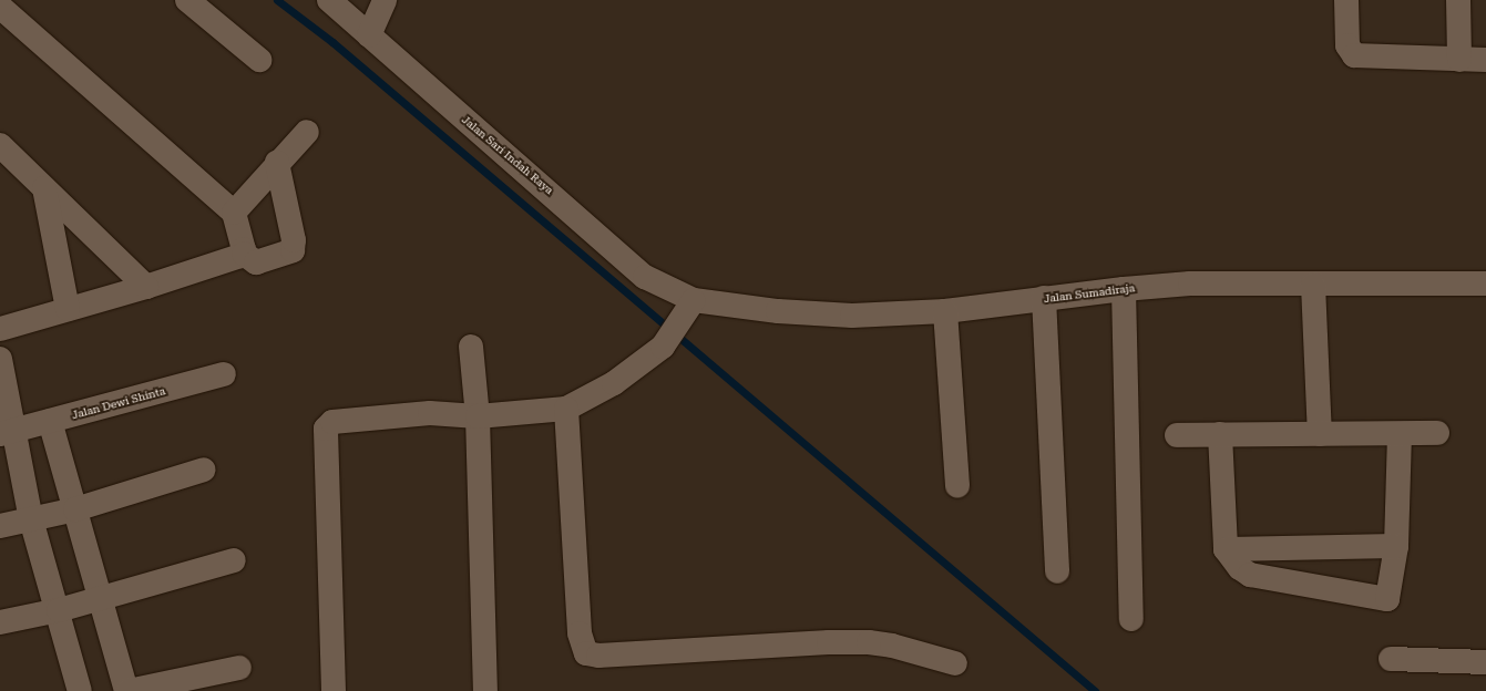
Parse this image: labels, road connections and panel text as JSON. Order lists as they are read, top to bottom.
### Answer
{
  "streets": {
    "street": ["Jalan Sari Indah Raya", "Jalan Sumadiraja", "Jalan Dewi Shinta"]
  },
  "crossings": [
    ["Jalan Sari Indah Raya", "Jalan Sumadiraja"]
  ]
}
